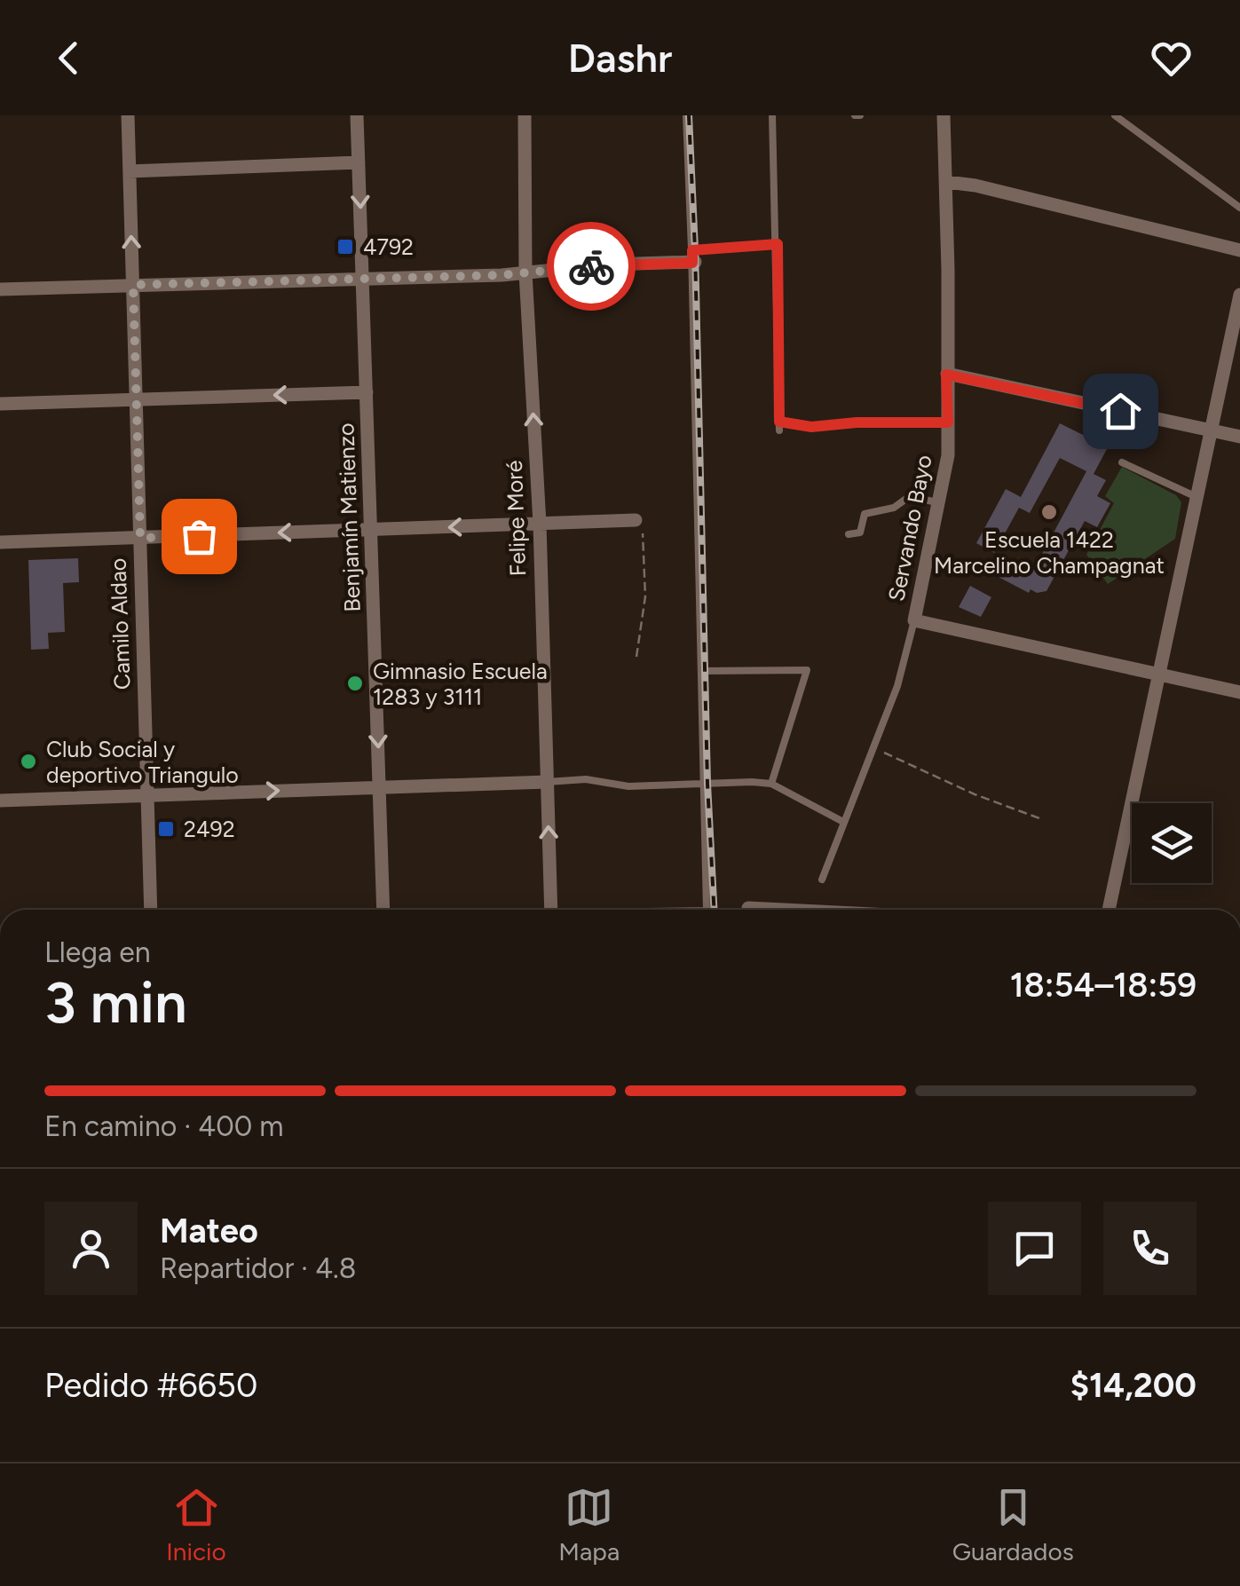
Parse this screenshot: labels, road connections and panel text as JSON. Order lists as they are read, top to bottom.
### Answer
{
  "streets": {
    "street": [
      "Benjamín Matienzo",
      "Felipe Moré",
      "Servando Bayo",
      "Camilo Aldao"
    ]
  },
  "one_way": ["Benjamín Matienzo", "Felipe Moré"],
  "places": {
    "transit": ["4792", "2492"],
    "other": ["Escuela 1422 Marcelino Champagnat", "Gimnasio Escuela 1283 y 3111", "Club Social y deportivo Triangulo"]
  },
  "page": {
    "header": "Dashr",
    "heading": ["3 min", "Llega en", "18:54–18:59"],
    "panel": [
      "Mateo",
      "Repartidor · 4.8",
      "Pedido #6650",
      "$14,200"
    ],
    "bar": "En camino · 400 m",
    "tabs": ["Inicio", "Mapa", "Guardados"]
  }
}
